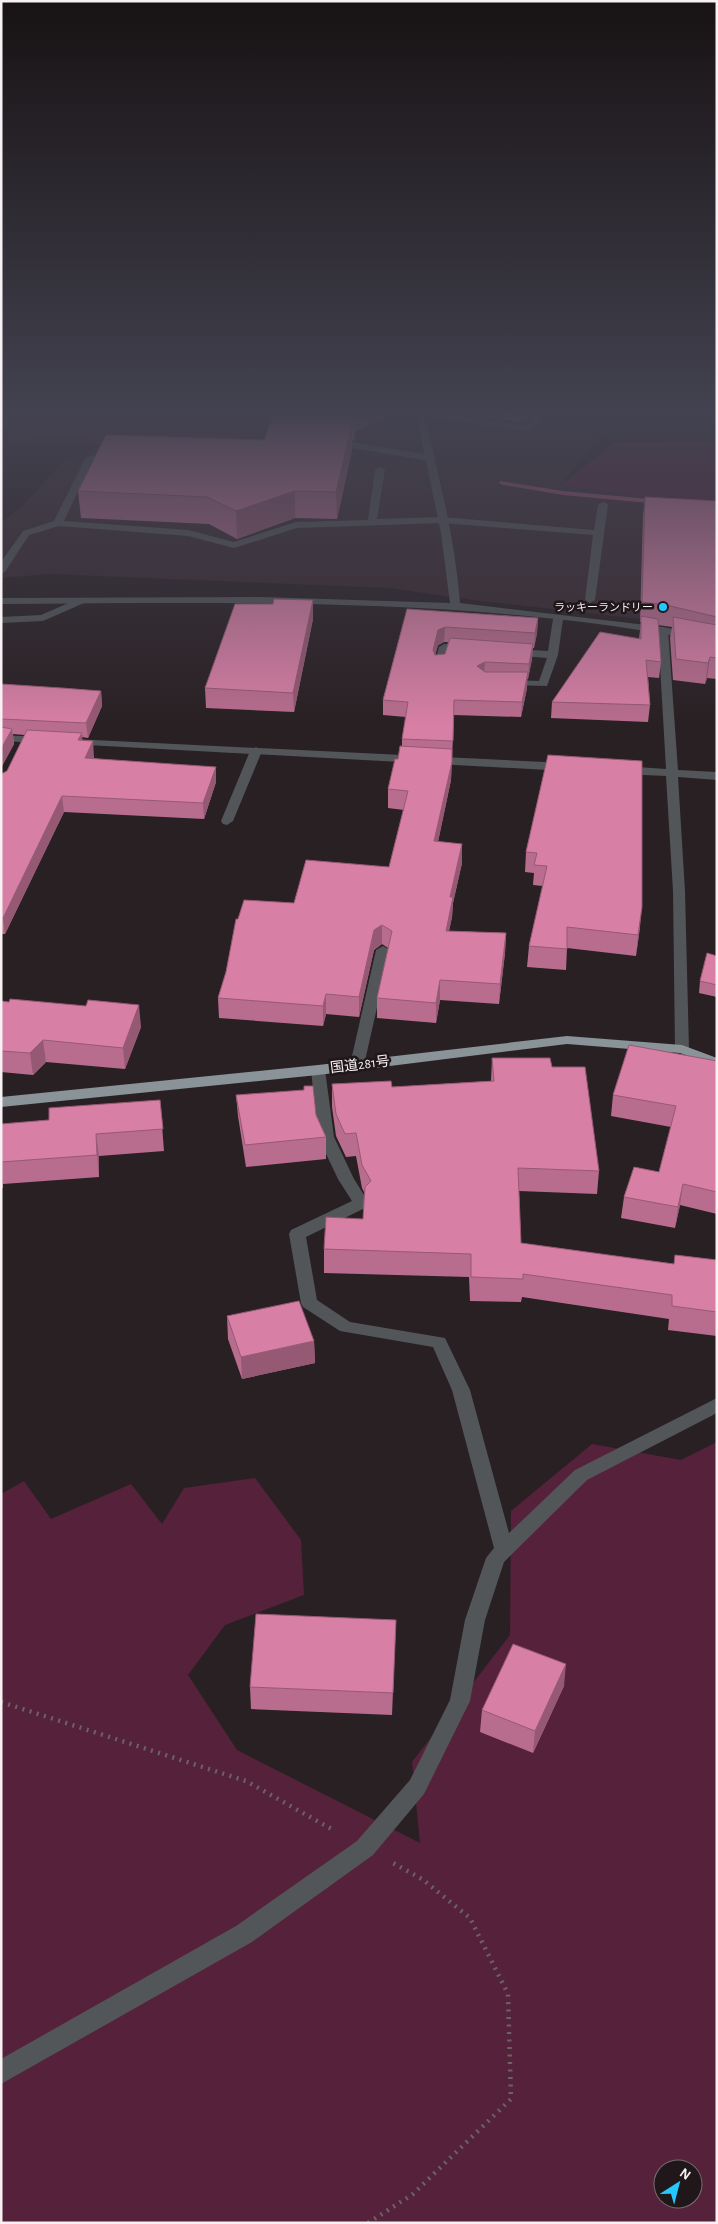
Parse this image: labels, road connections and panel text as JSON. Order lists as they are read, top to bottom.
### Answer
{
  "streets": {
    "highway": ["国道281号"]
  },
  "places": ["ラッキーランドリー"],
  "north": "top right"
}
